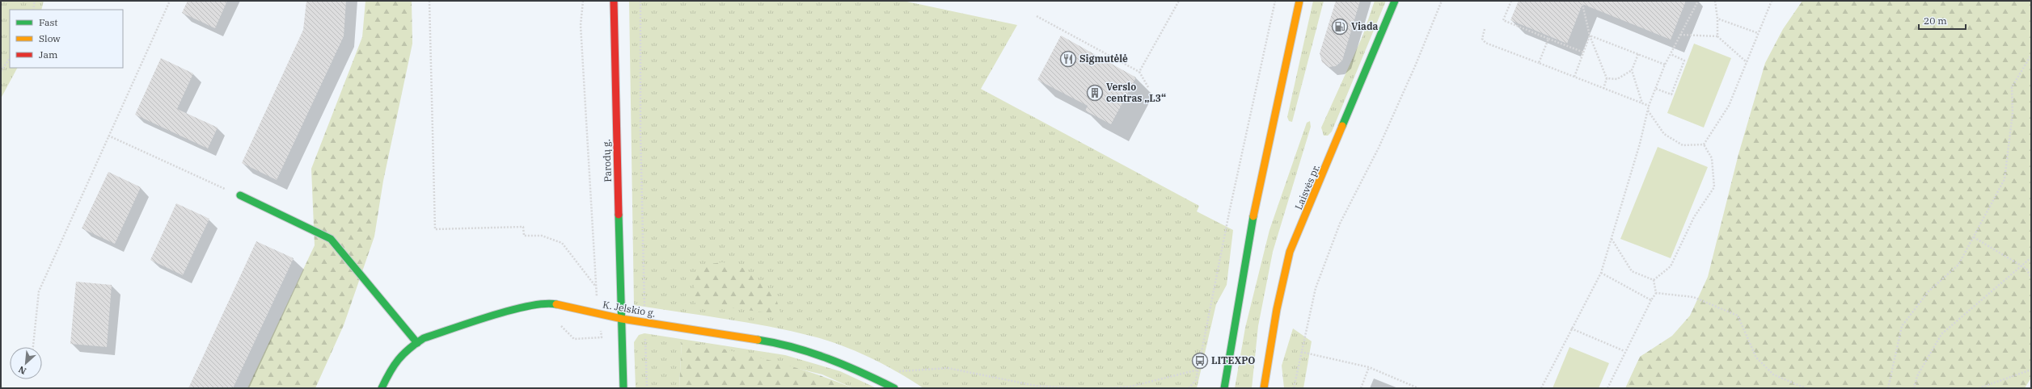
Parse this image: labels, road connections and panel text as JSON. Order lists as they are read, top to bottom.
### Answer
{
  "streets": {
    "street": ["Parodų g.", "Laisvės pr.", "K. Jelskio g."]
  },
  "crossings": [
    ["Parodų g.", "K. Jelskio g."]
  ],
  "places": {
    "fuel station": ["Viada"],
    "restaurant": ["Sigmutėlė"],
    "building": ["Verslo centras „L3“"],
    "bus stop": ["LITEXPO"]
  },
  "legend": ["Fast", "Slow", "Jam"],
  "scale_bar": "20 m",
  "north": "bottom left"
}
